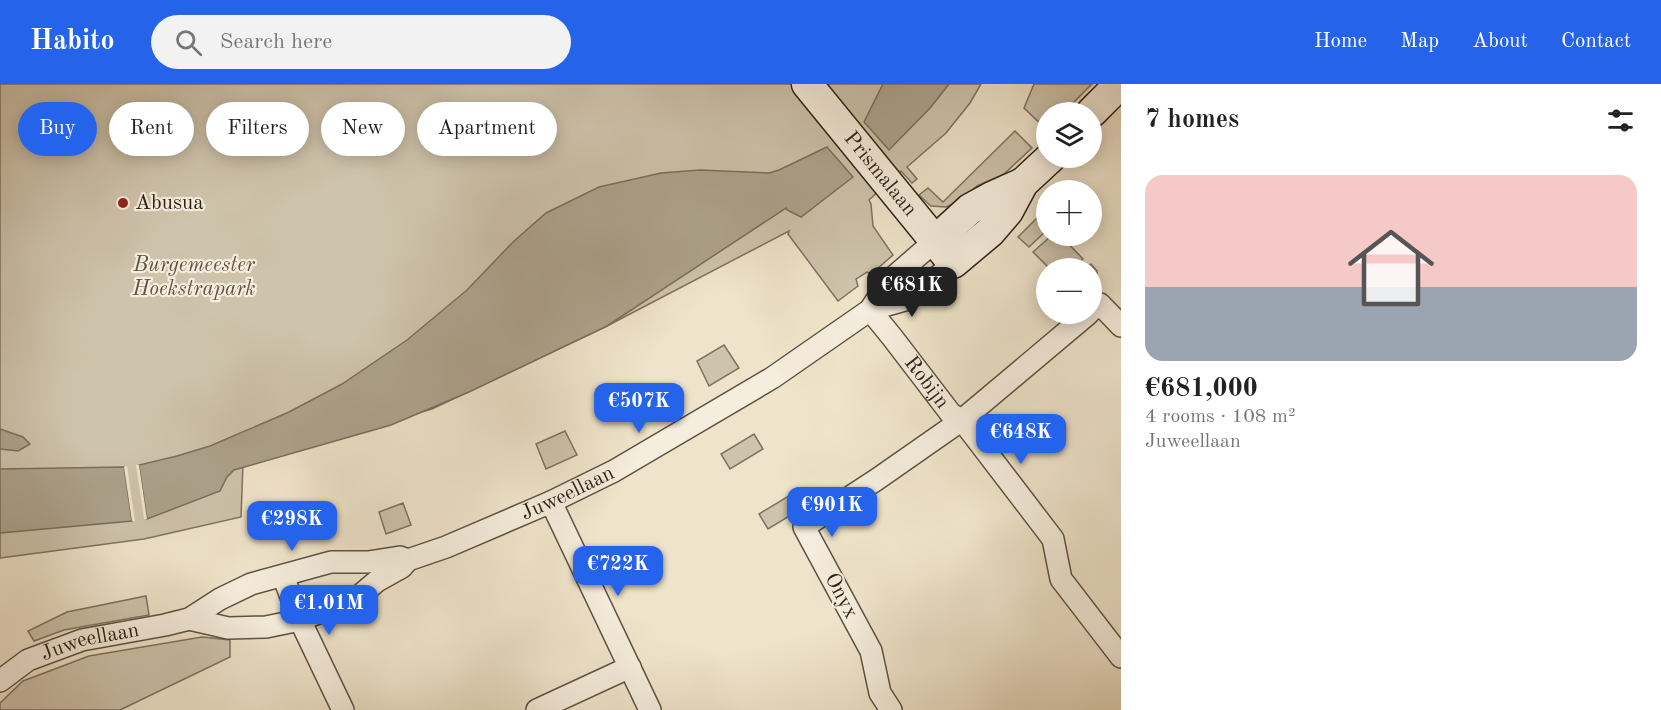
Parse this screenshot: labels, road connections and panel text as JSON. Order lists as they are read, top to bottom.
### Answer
{
  "streets": {
    "street": [
      "Prismalaan",
      "Robijn",
      "Juweellaan",
      "Onyx"
    ]
  },
  "crossings": [
    ["Prismalaan", "Juweellaan"],
    ["Robijn", "Juweellaan"],
    ["Robijn", "Onyx"]
  ],
  "parks": ["Burgemeester Hoekstrapark"],
  "places": ["Abusua"],
  "page": {
    "header": "Habito",
    "search": "Search here",
    "nav": [
      "Home",
      "Map",
      "About",
      "Contact"
    ],
    "heading": "7 homes",
    "map_buttons": ["+", "−"],
    "chip": [
      "Buy",
      "Rent",
      "Filters",
      "New",
      "Apartment"
    ],
    "list": [
      {
        "name": "€681,000",
        "note": "4 rooms · 108 m² · Juweellaan"
      }
    ],
    "price": [
      "€681K",
      "€507K",
      "€648K",
      "€901K",
      "€298K",
      "€722K",
      "€1.01M"
    ]
  }
}
